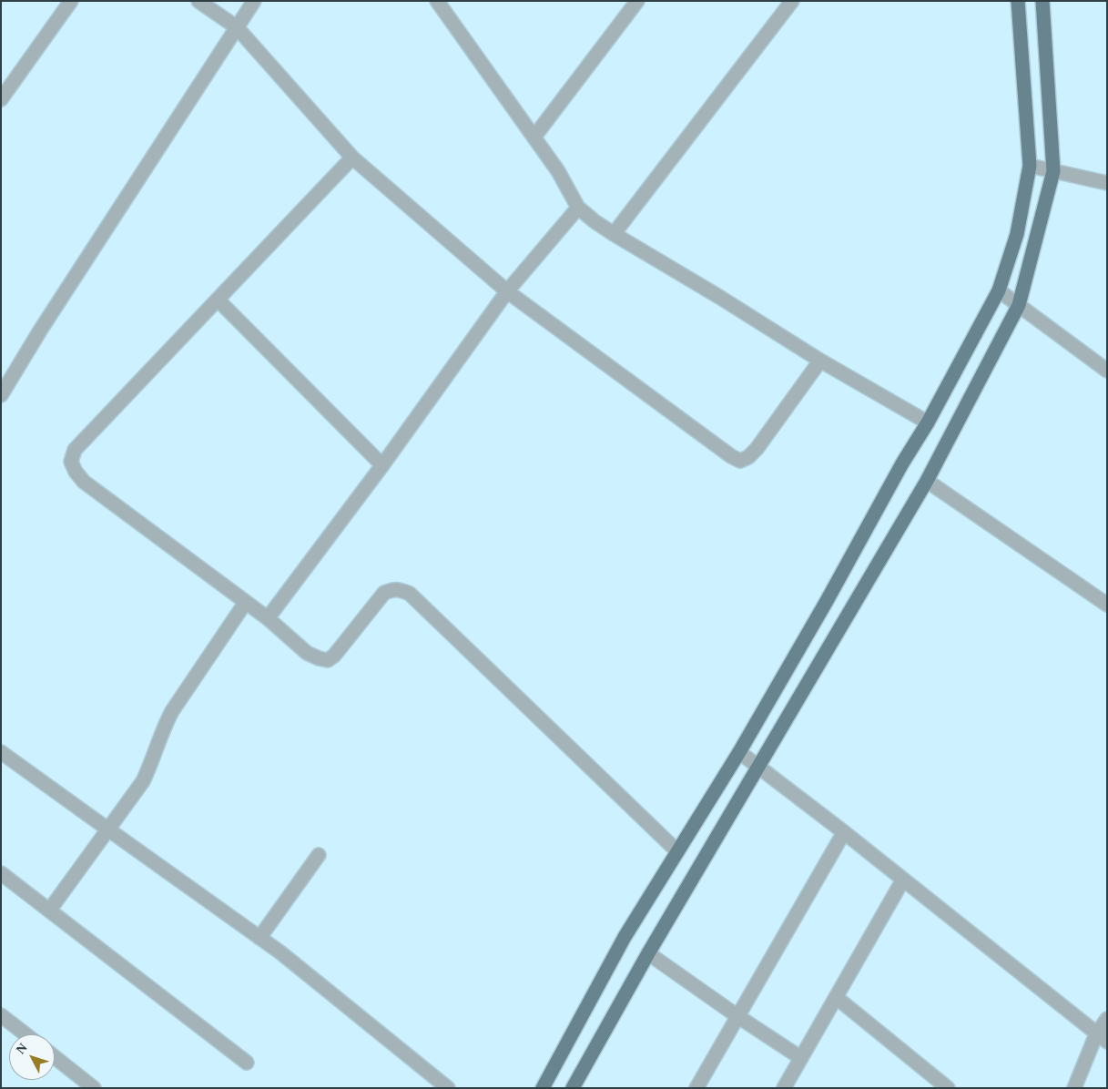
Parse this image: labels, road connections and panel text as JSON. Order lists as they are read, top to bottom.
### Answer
{
  "north": "top left"
}
